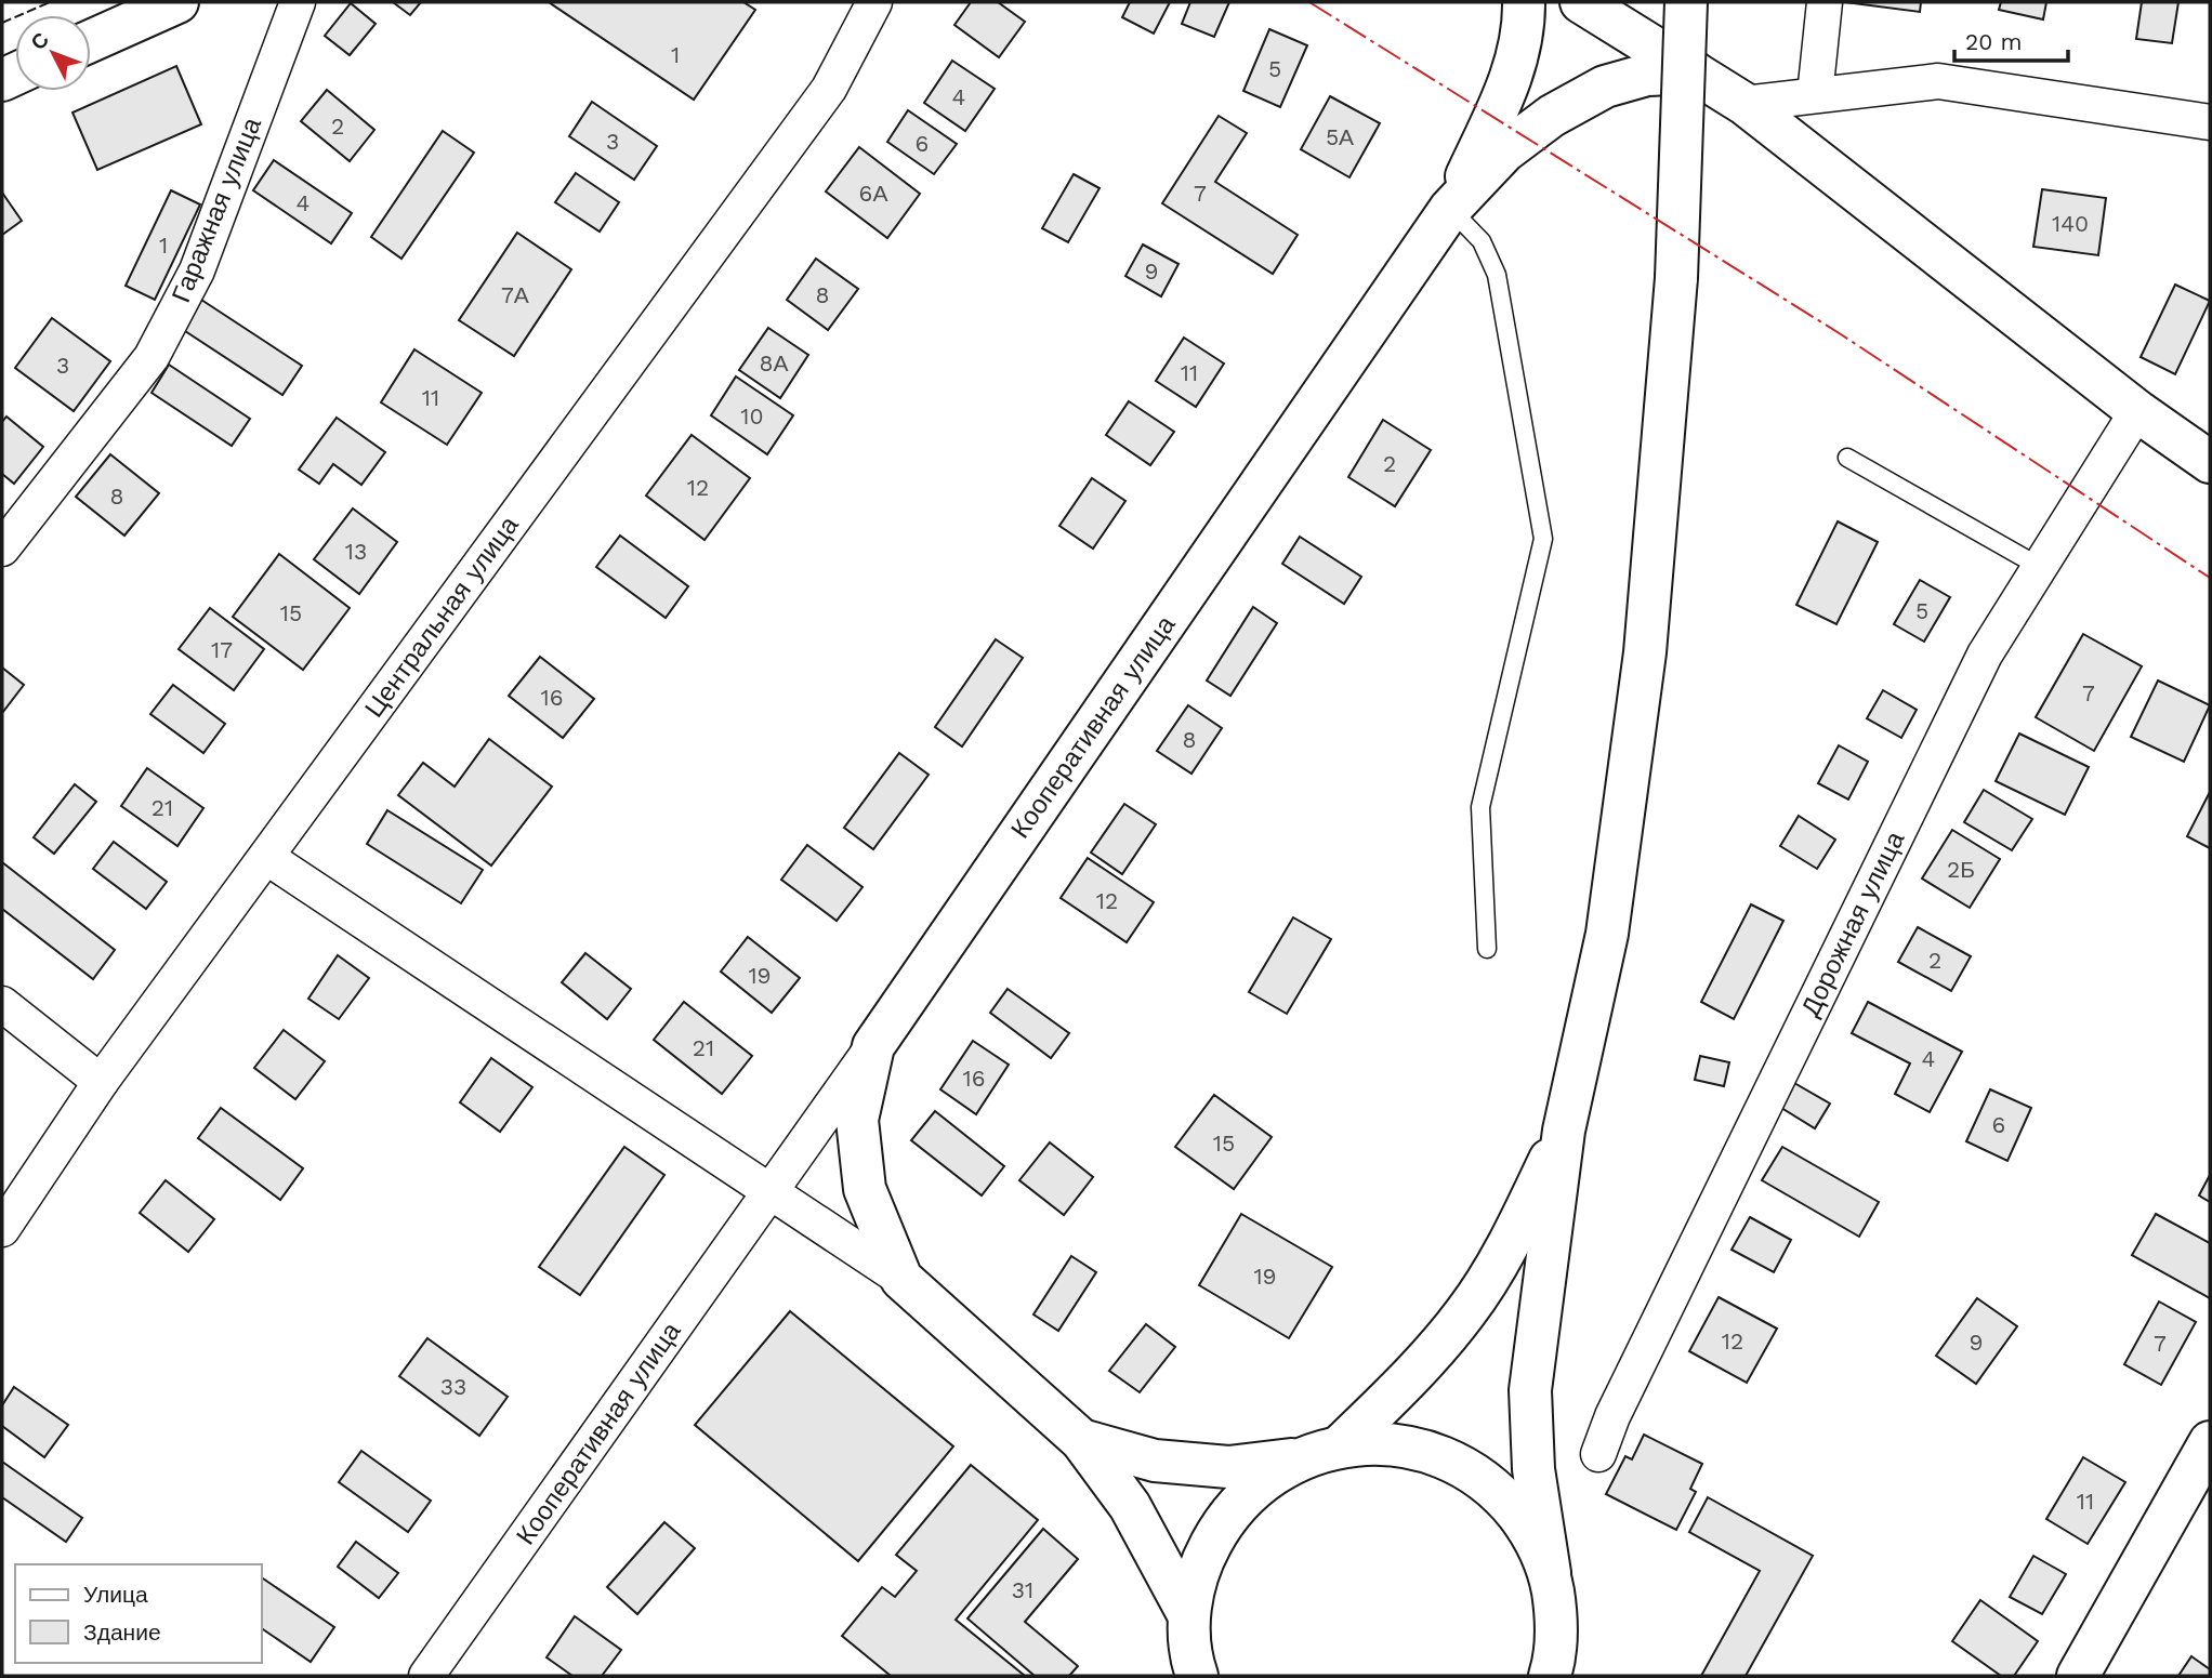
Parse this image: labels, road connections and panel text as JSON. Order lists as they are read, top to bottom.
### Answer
{
  "streets": {
    "main road": ["Кооперативная улица"],
    "street": ["Гаражная улица", "Центральная улица", "Дорожная улица"]
  },
  "house_numbers": [
    "1",
    "5",
    "4",
    "2",
    "5А",
    "3",
    "6",
    "6А",
    "7",
    "4",
    "140",
    "1",
    "9",
    "7А",
    "8",
    "8А",
    "3",
    "11",
    "11",
    "10",
    "2",
    "12",
    "8",
    "13",
    "5",
    "15",
    "17",
    "7",
    "16",
    "8",
    "21",
    "2Б",
    "12",
    "2",
    "19",
    "21",
    "4",
    "16",
    "6",
    "15",
    "19",
    "12",
    "9",
    "7",
    "33",
    "11",
    "31"
  ],
  "legend": ["Улица", "Здание"],
  "scale_bar": "20 m",
  "north": "top left"
}
